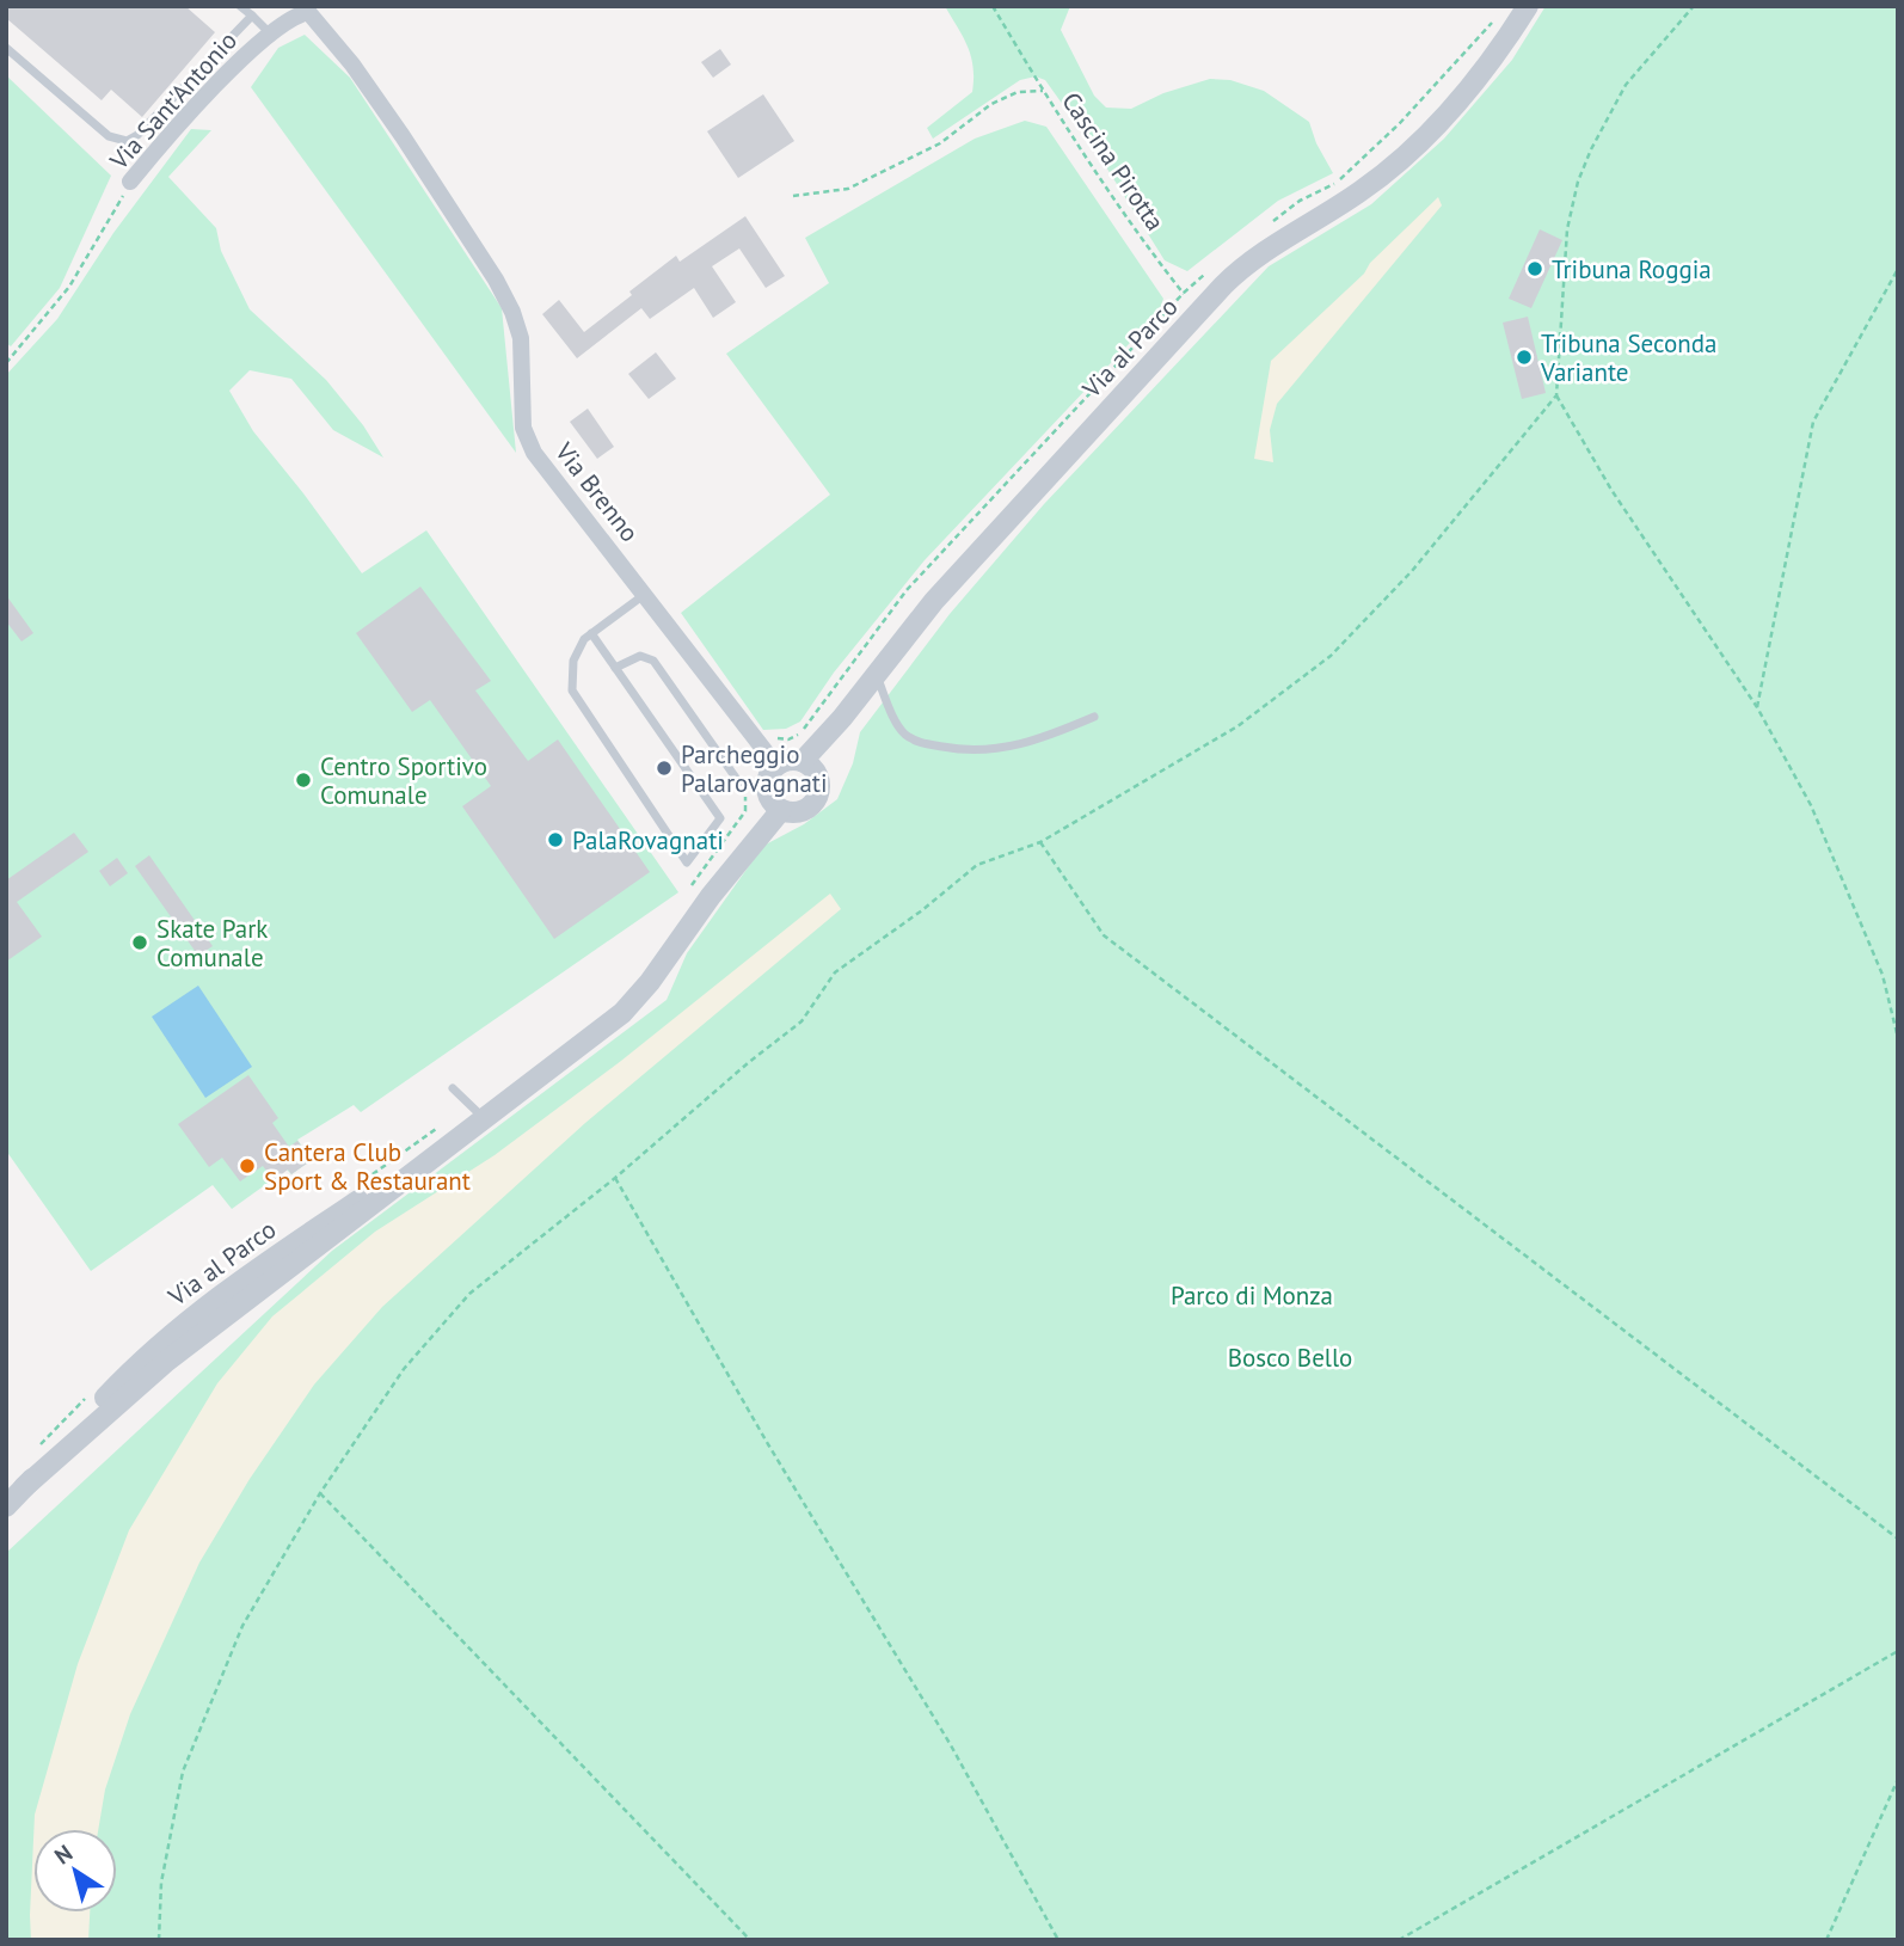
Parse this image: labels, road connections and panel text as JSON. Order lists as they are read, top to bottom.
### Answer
{
  "streets": {
    "street": ["Via Sant'Antonio", "Via al Parco", "Via Brenno"],
    "path": ["Cascina Pirotta"]
  },
  "crossings": [
    ["Via Sant'Antonio", "Via Brenno"],
    ["Cascina Pirotta", "Via al Parco"],
    ["Via al Parco", "Via Brenno"]
  ],
  "parks": ["Parco di Monza", "Bosco Bello"],
  "places": [
    "Tribuna Roggia",
    "Tribuna Seconda Variante",
    "Parcheggio Palarovagnati",
    "Centro Sportivo Comunale",
    "PalaRovagnati",
    "Skate Park Comunale",
    "Cantera Club Sport & Restaurant"
  ],
  "north": "top left"
}
